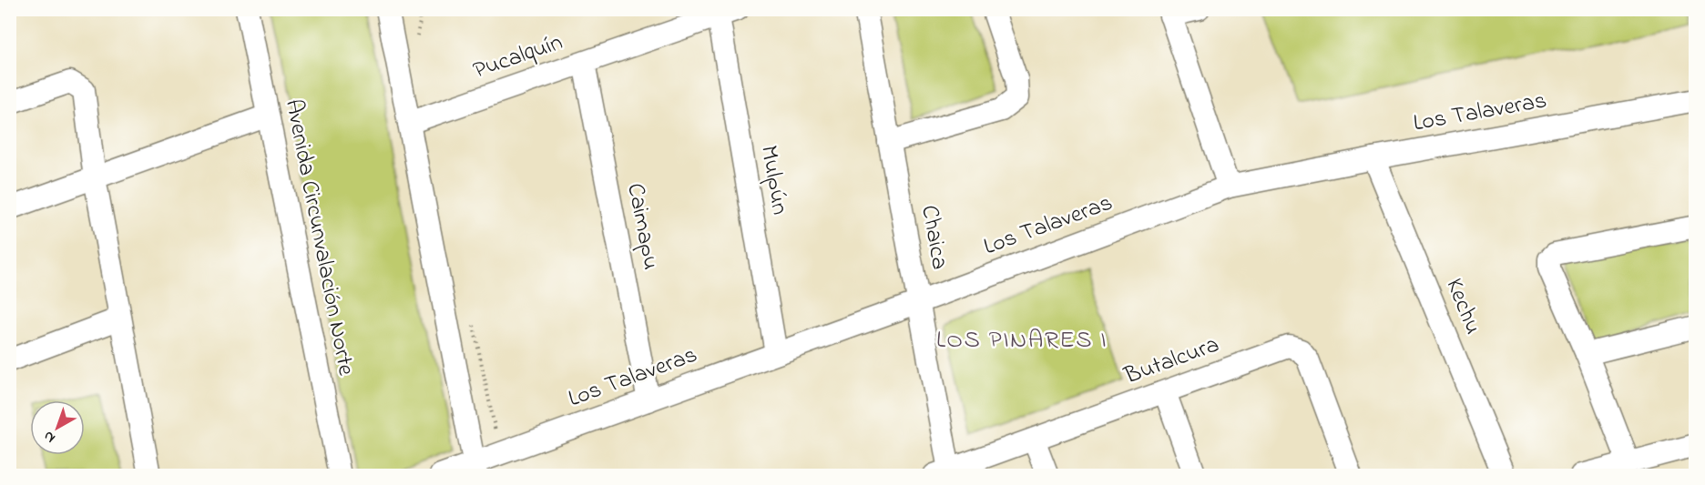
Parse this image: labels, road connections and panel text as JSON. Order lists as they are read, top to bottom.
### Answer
{
  "streets": {
    "street": [
      "Pucalquín",
      "Los Talaveras",
      "Mulpún",
      "Caimapu",
      "Avenida Circunvalación Norte",
      "Chaica",
      "Kechu",
      "Butalcura"
    ]
  },
  "crossings": [
    ["Pucalquín", "Mulpún"],
    ["Pucalquín", "Caimapu"],
    ["Los Talaveras", "Mulpún"],
    ["Los Talaveras", "Caimapu"],
    ["Los Talaveras", "Chaica"],
    ["Los Talaveras", "Kechu"],
    ["Chaica", "Butalcura"]
  ],
  "districts": ["LOS PINARES I"],
  "north": "bottom left"
}
